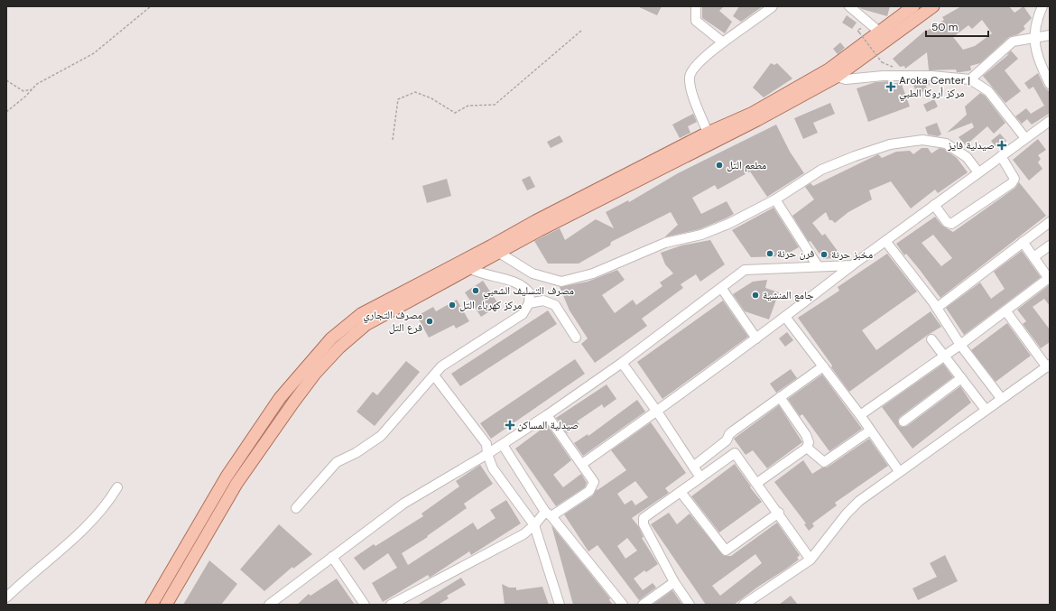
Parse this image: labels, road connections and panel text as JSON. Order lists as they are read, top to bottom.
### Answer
{
  "places": {
    "health": ["Aroka Center | مركز أروكا الطبي", "صيدلية فايز", "صيدلية المساكن"],
    "other": [
      "مطعم التل",
      "فرن حرنة",
      "مخبز حرنة",
      "مصرف التسليف الشعبي",
      "جامع المنشية",
      "مركز كهرباء التل",
      "مصرف التجاري فرع التل"
    ]
  },
  "scale_bar": "50 m"
}
